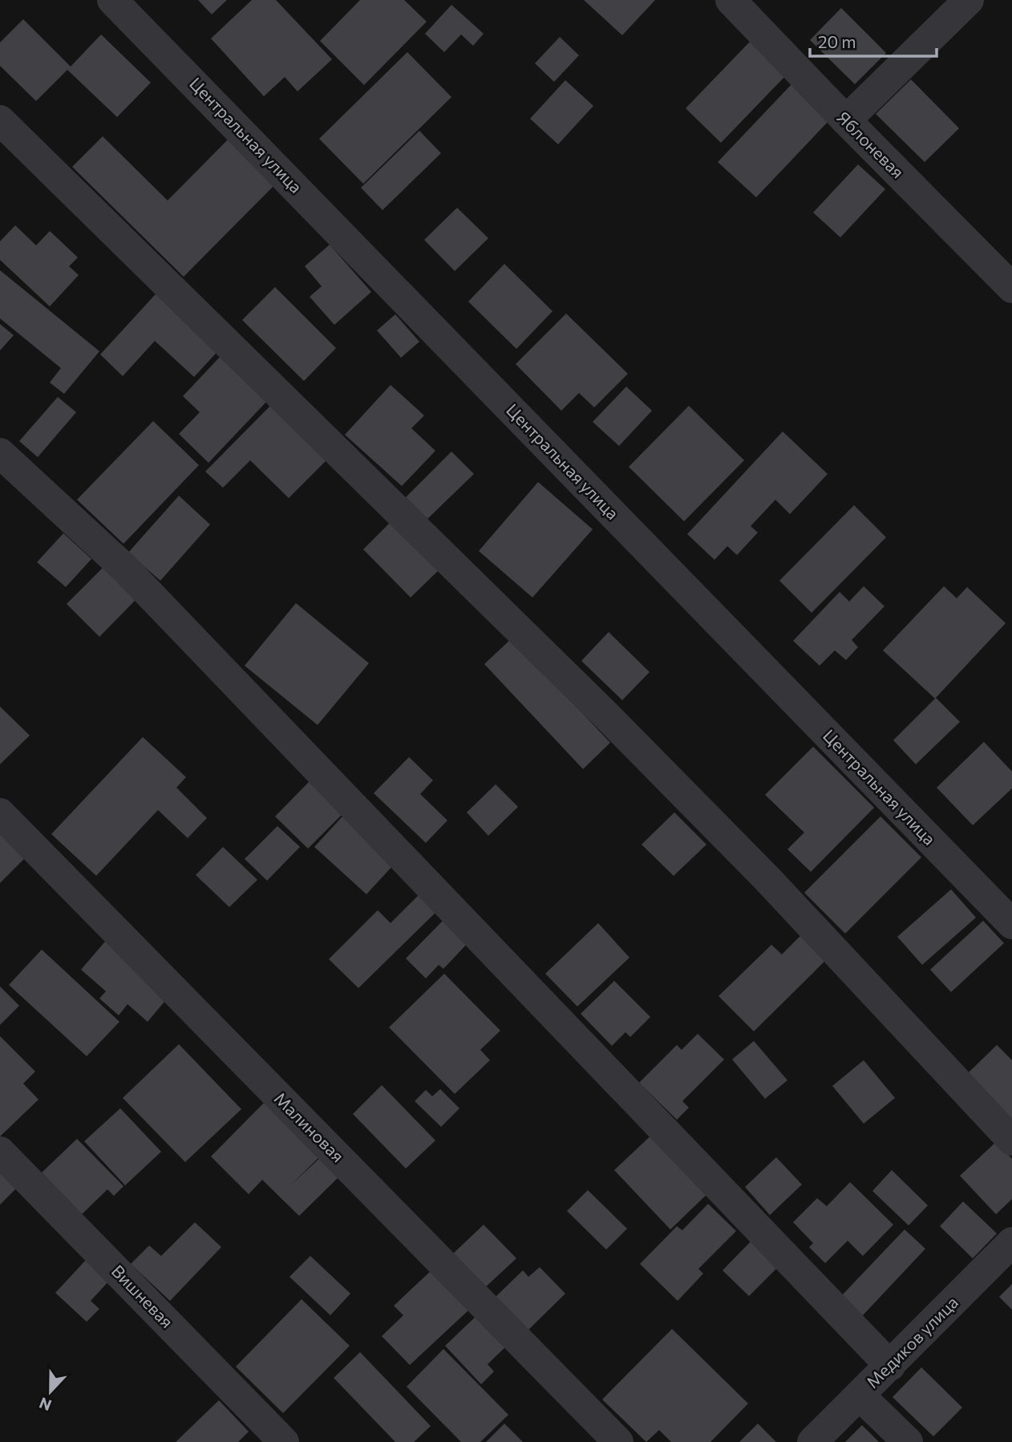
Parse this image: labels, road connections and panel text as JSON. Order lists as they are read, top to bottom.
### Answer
{
  "streets": {
    "street": [
      "Центральная улица",
      "Яблоневая",
      "Малиновая",
      "Вишневая",
      "Медиков улица"
    ]
  },
  "scale_bar": "20 m",
  "north": "bottom"
}
